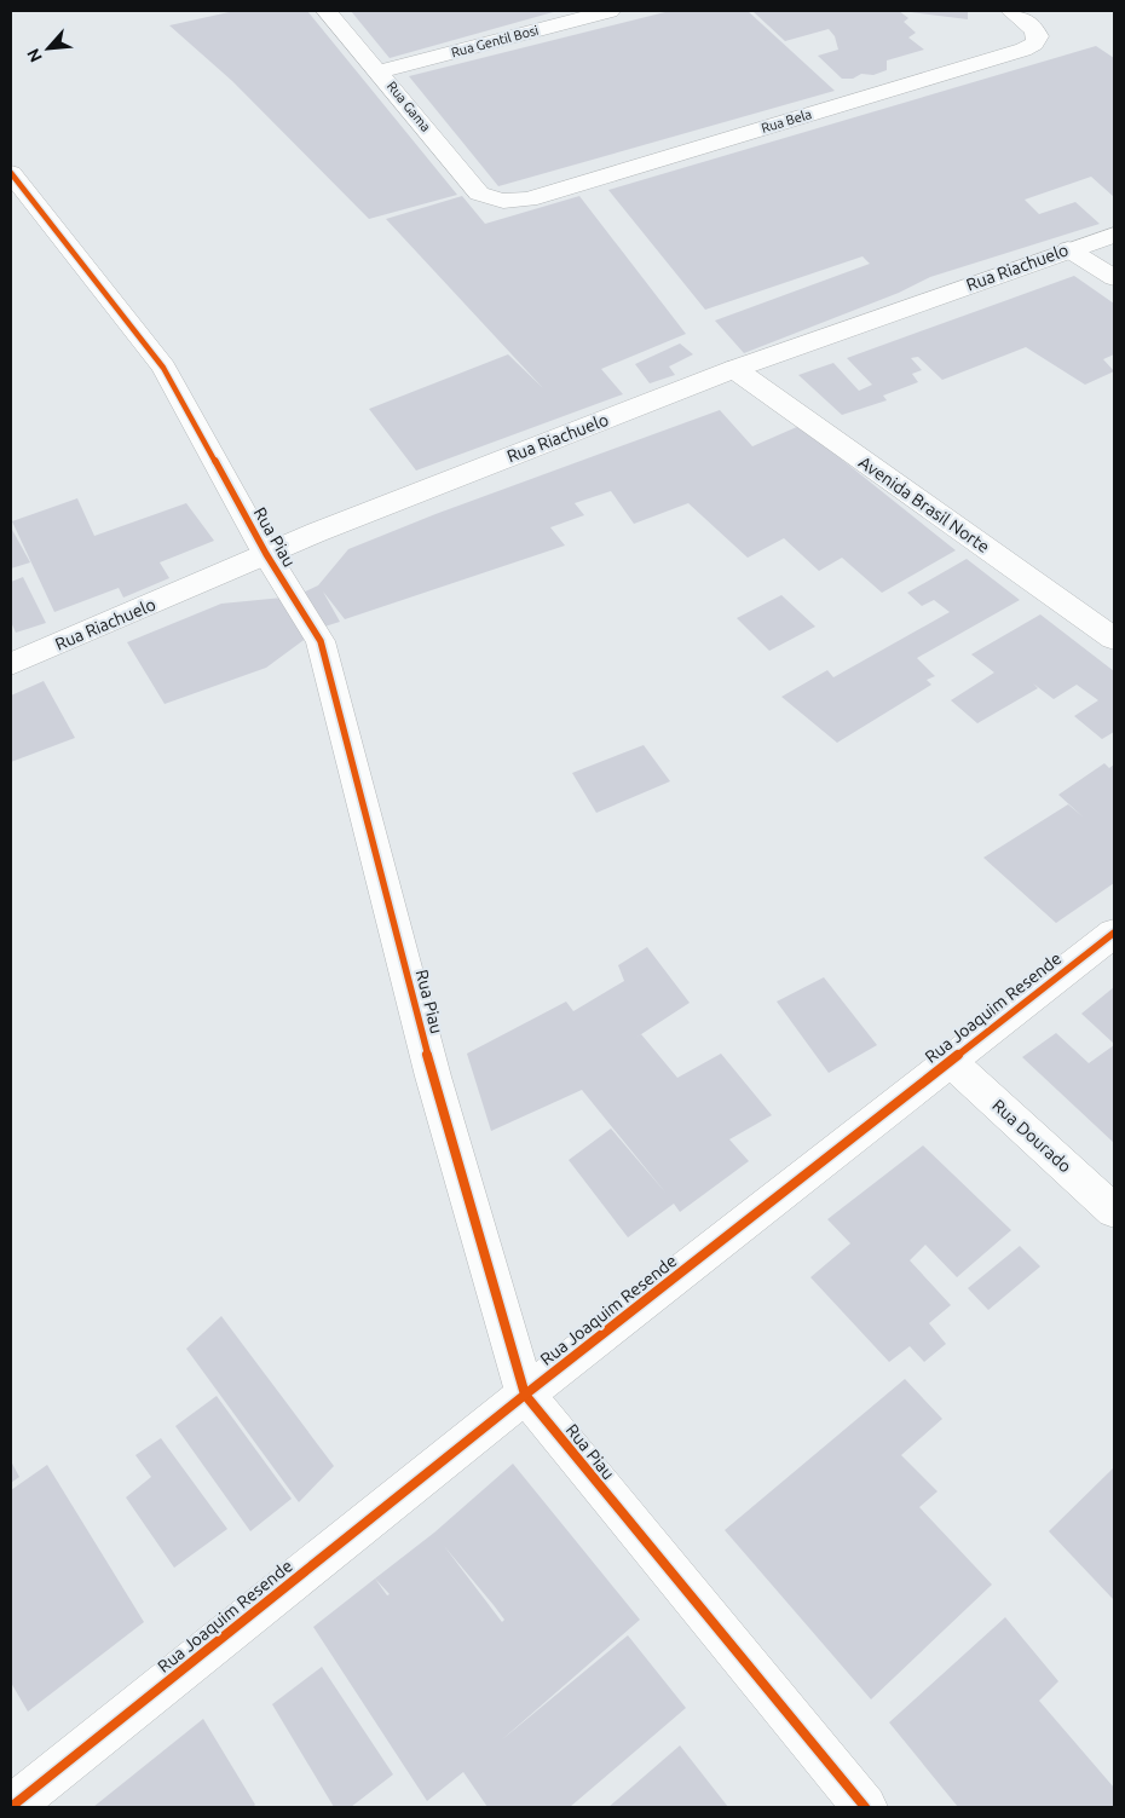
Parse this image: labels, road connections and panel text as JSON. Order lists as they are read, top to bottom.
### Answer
{
  "streets": {
    "street": [
      "Rua Gentil Bosi",
      "Rua Gama",
      "Rua Bela",
      "Rua Riachuelo",
      "Avenida Brasil Norte",
      "Rua Piau",
      "Rua Joaquim Resende",
      "Rua Dourado"
    ]
  },
  "crossings": [
    ["Rua Gentil Bosi", "Rua Gama"],
    ["Rua Gama", "Rua Bela"],
    ["Rua Riachuelo", "Avenida Brasil Norte"],
    ["Rua Riachuelo", "Rua Piau"],
    ["Rua Piau", "Rua Joaquim Resende"],
    ["Rua Joaquim Resende", "Rua Dourado"]
  ],
  "north": "bottom left"
}
